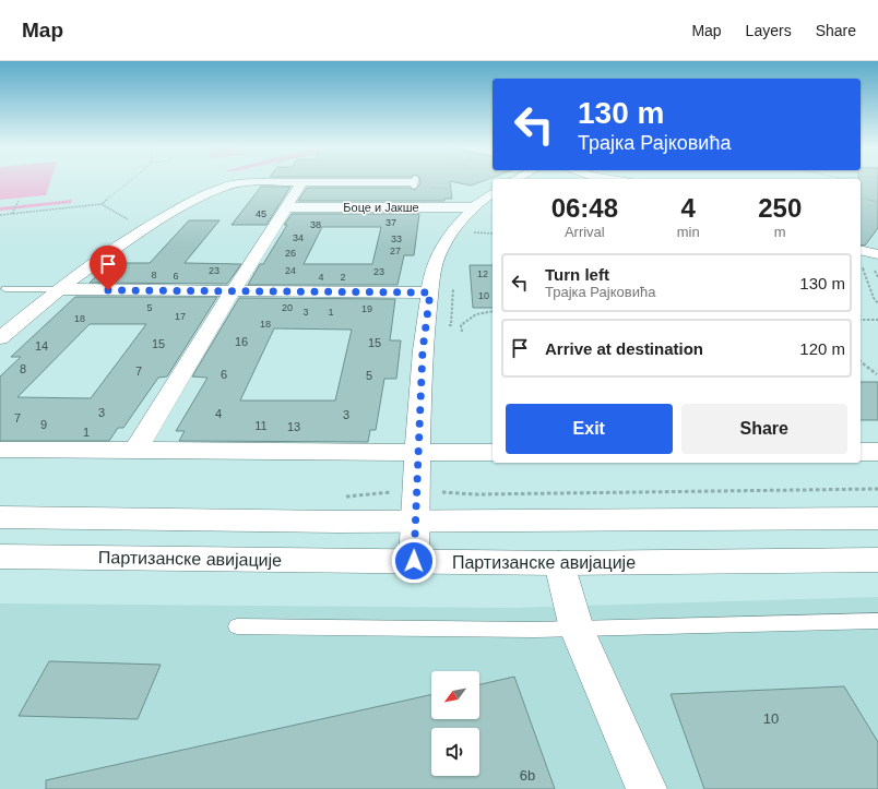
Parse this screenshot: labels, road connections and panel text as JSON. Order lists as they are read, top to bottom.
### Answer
{
  "streets": {
    "street": ["Боце и Јакше", "Партизанске авијације"]
  },
  "house_numbers": [
    "45",
    "37",
    "38",
    "34",
    "33",
    "27",
    "26",
    "23",
    "24",
    "23",
    "12",
    "8",
    "6",
    "4",
    "2",
    "10",
    "5",
    "20",
    "19",
    "3",
    "1",
    "17",
    "18",
    "18",
    "16",
    "15",
    "15",
    "14",
    "8",
    "7",
    "6",
    "5",
    "3",
    "4",
    "3",
    "7",
    "9",
    "11",
    "13",
    "1",
    "10",
    "6b"
  ],
  "north": "bottom left",
  "page": {
    "header": "Map",
    "nav": ["Map", "Layers", "Share"],
    "turn": ["130 m", "Трајка Рајковића"],
    "eta": [
      "06:48",
      "Arrival",
      "4",
      "min",
      "250",
      "m"
    ],
    "list": [
      {
        "name": "Turn left",
        "note": "Трајка Рајковића",
        "value": "130 m"
      },
      {
        "name": "Arrive at destination",
        "value": "120 m"
      }
    ],
    "buttons": ["Exit", "Share"]
  }
}
